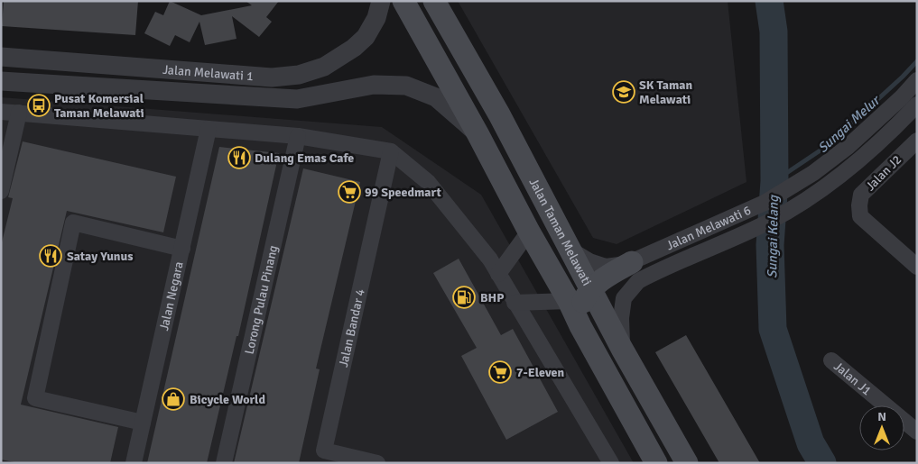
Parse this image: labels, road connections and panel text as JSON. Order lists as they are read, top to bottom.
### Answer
{
  "streets": {
    "main road": ["Jalan Taman Melawati"],
    "street": [
      "Jalan Melawati 1",
      "Jalan J2",
      "Jalan Melawati 6",
      "Jalan Negara",
      "Lorong Pulau Pinang",
      "Jalan Bandar 4",
      "Jalan J1"
    ]
  },
  "crossings": [
    ["Jalan Melawati 6", "Jalan Taman Melawati"]
  ],
  "water": ["Sungai Melur", "Sungai Kelang"],
  "places": {
    "school or university": ["SK Taman Melawati"],
    "bus stop": ["Pusat Komersial Taman Melawati"],
    "restaurant": ["Dulang Emas Cafe", "Satay Yunus"],
    "supermarket": ["99 Speedmart", "7-Eleven"],
    "fuel station": ["BHP"],
    "shop": ["Bicycle World"]
  },
  "north": "top"
}
